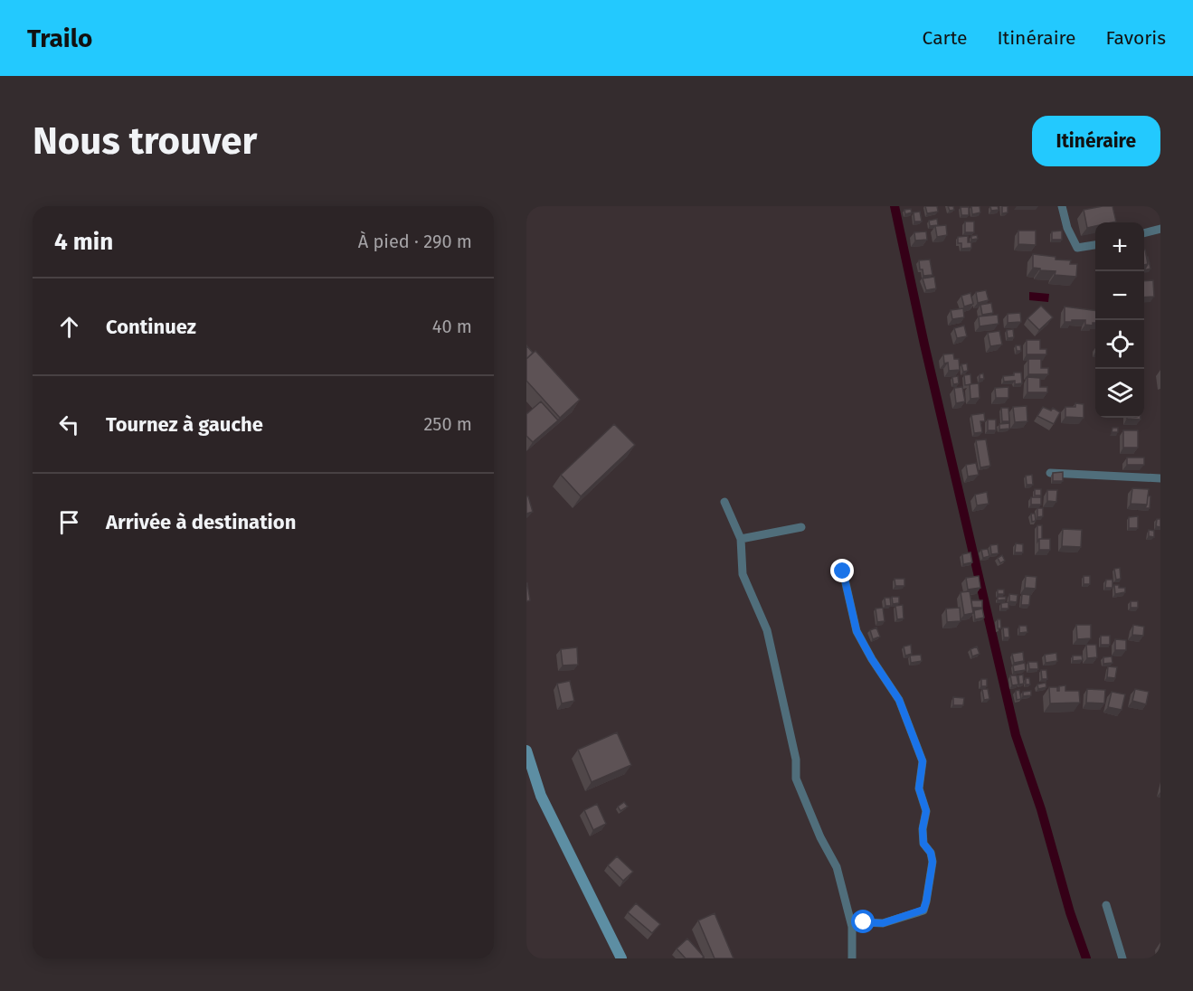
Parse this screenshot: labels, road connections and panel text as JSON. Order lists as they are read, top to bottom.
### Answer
{
  "page": {
    "header": "Trailo",
    "nav": ["Carte", "Itinéraire", "Favoris"],
    "buttons": "Itinéraire",
    "title": "Nous trouver",
    "heading": ["4 min", "À pied · 290 m"],
    "map_buttons": ["+", "−"],
    "list": [
      ["Continuez", "40 m"],
      ["Tournez à gauche", "250 m"],
      "Arrivée à destination"
    ]
  }
}
